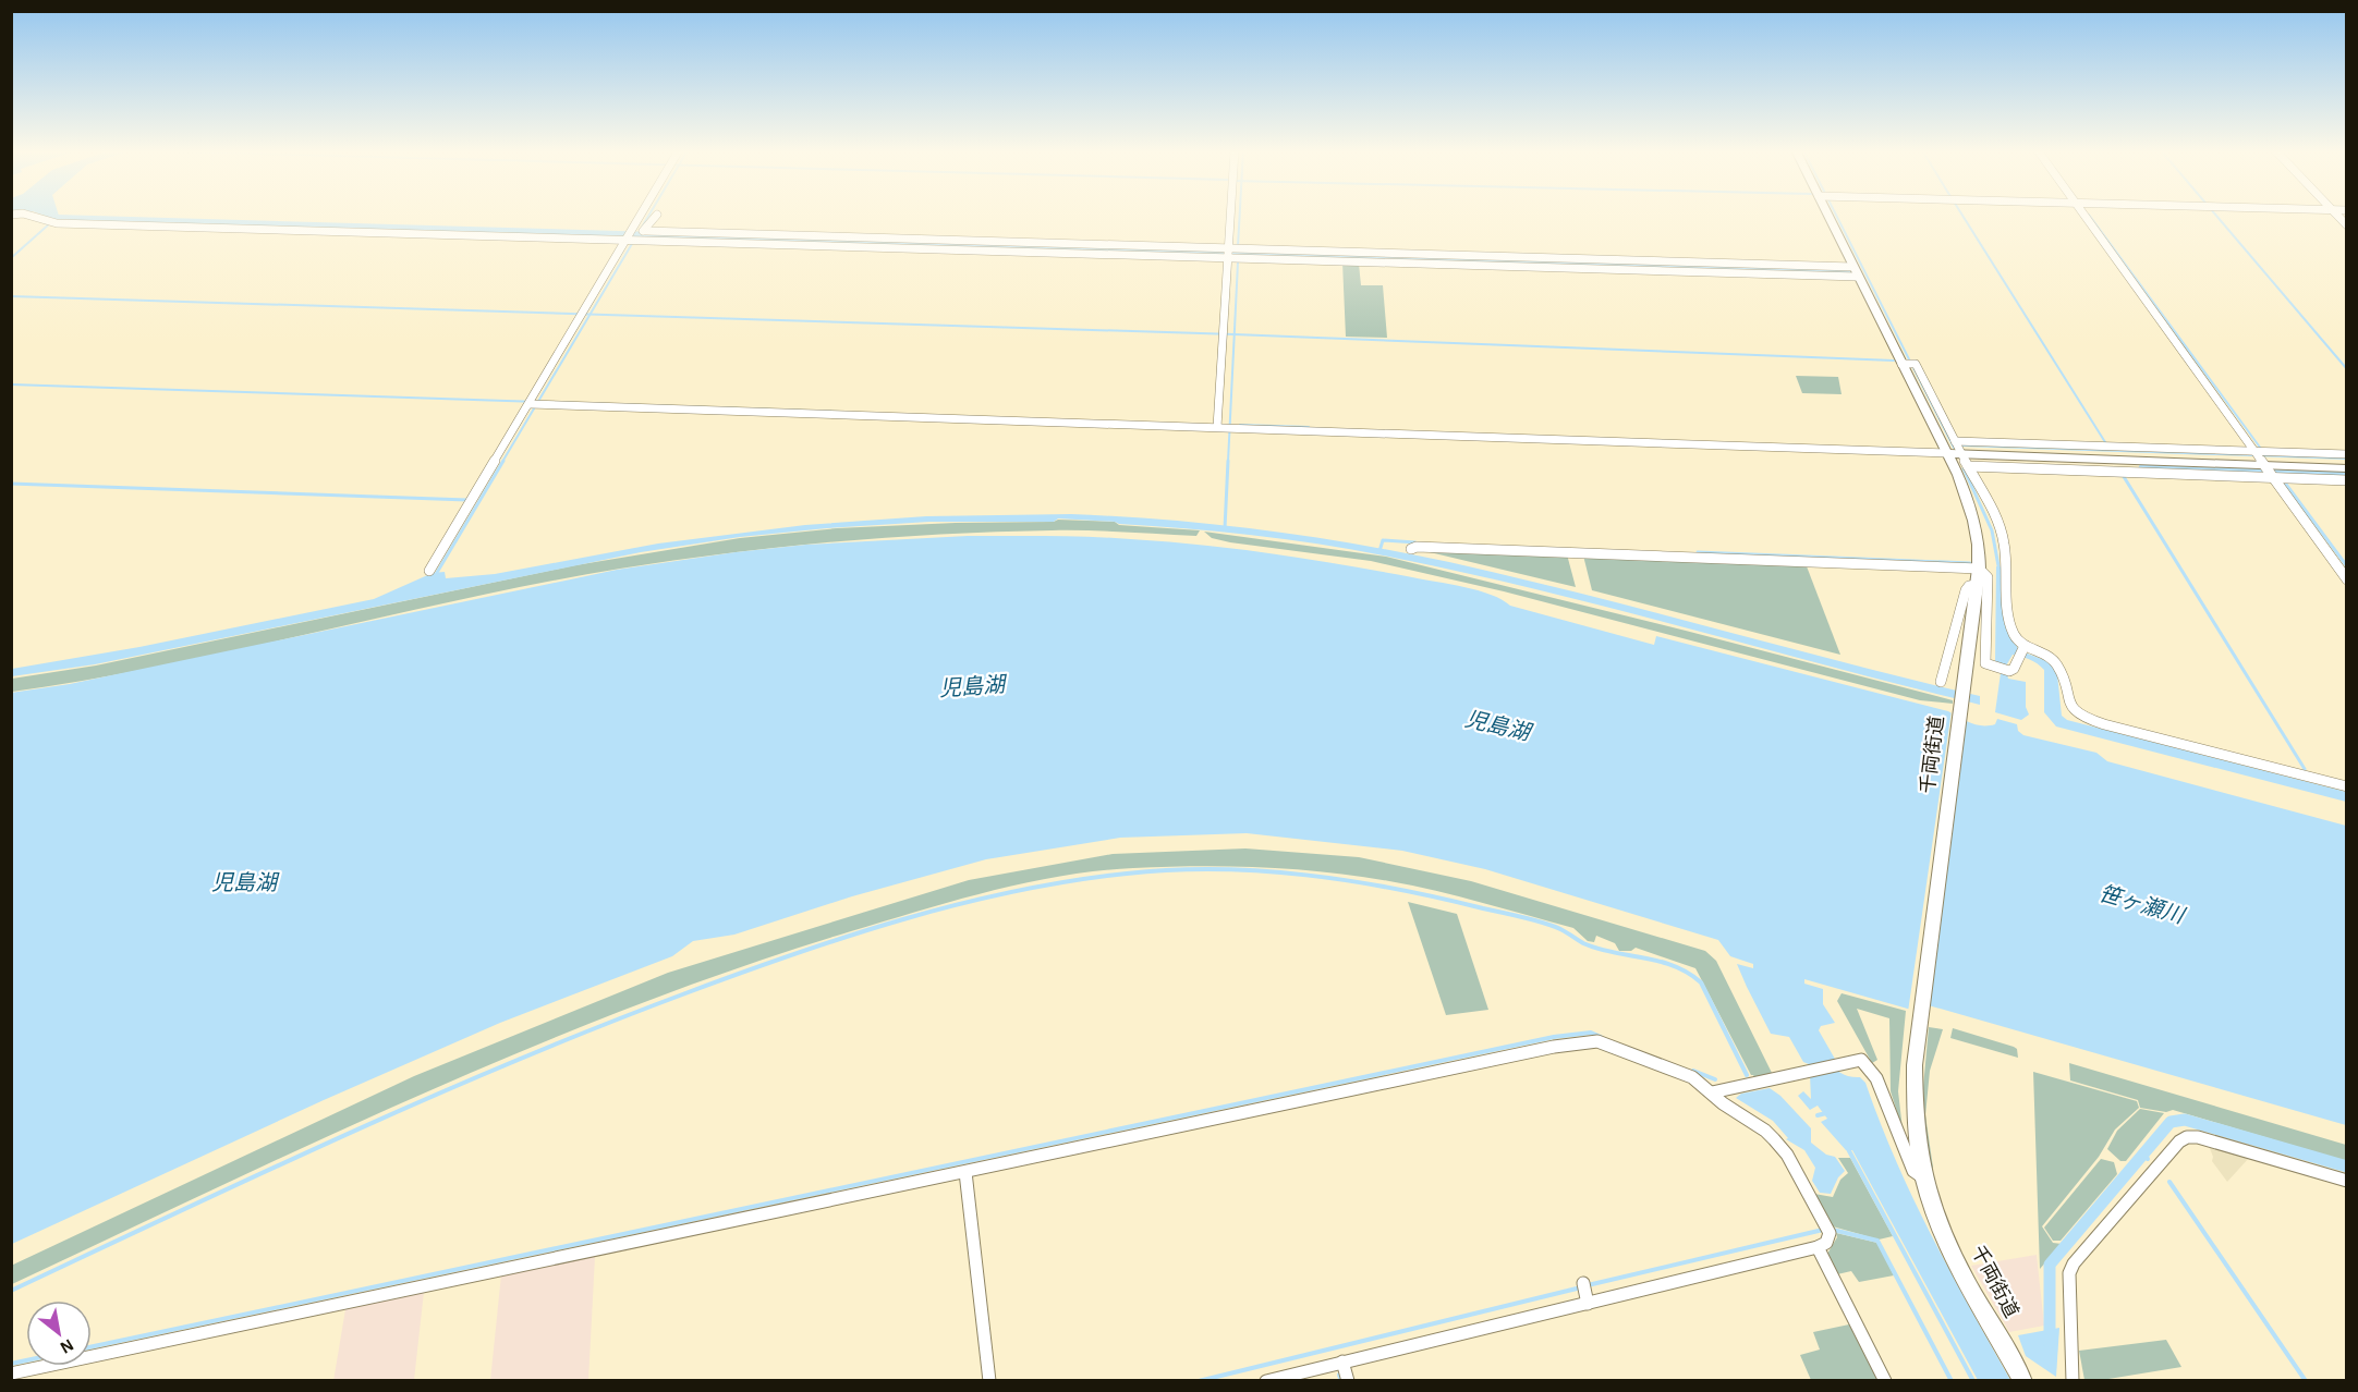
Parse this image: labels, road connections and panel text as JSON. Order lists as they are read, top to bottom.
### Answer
{
  "streets": {
    "street": ["千両街道"]
  },
  "water": ["児島湖", "笹ヶ瀬川"],
  "north": "bottom right"
}
